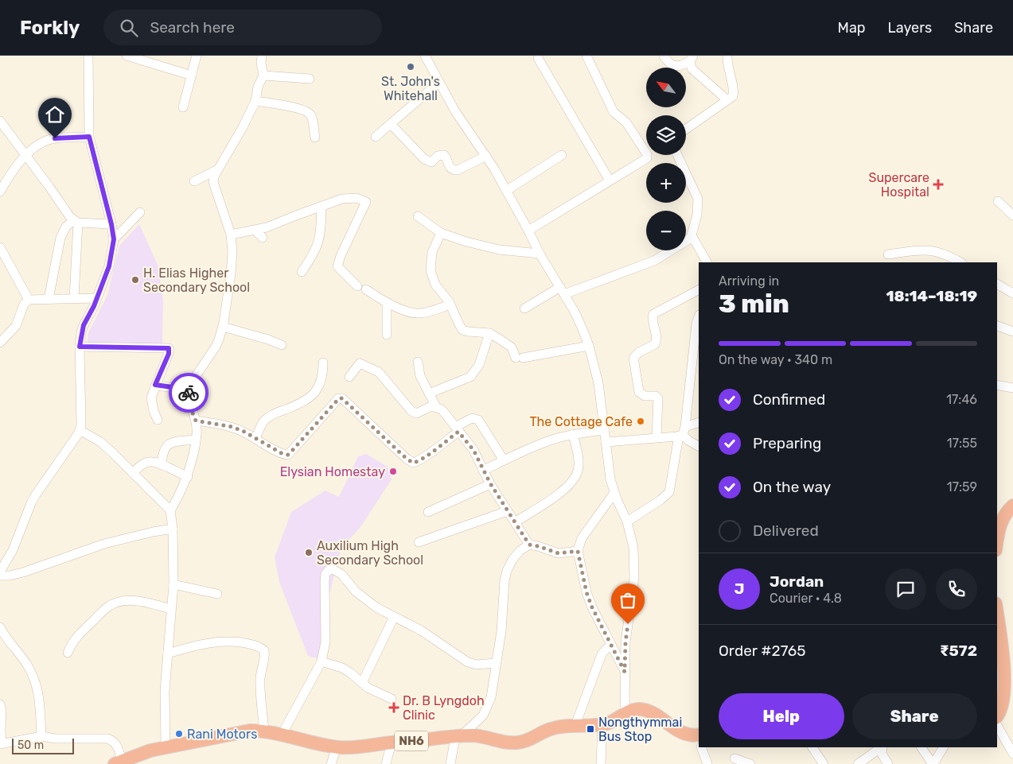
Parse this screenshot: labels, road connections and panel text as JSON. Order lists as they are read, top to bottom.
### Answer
{
  "streets": {
    "highway": ["NH6"]
  },
  "places": {
    "other": [
      "St. John's Whitehall",
      "H. Elias Higher Secondary School",
      "The Cottage Cafe",
      "Elysian Homestay",
      "Auxilium High Secondary School",
      "Rani Motors"
    ],
    "health": ["Supercare Hospital", "Dr. B Lyngdoh Clinic"],
    "transit": ["Nongthymmai Bus Stop"]
  },
  "scale_bar": "50 m",
  "north": "top left",
  "page": {
    "header": "Forkly",
    "search": "Search here",
    "nav": ["Map", "Layers", "Share"],
    "map_buttons": ["+", "−"],
    "heading": ["3 min", "Arriving in", "18:14–18:19"],
    "panel": [
      "Jordan",
      "Courier · 4.8",
      "Order #2765",
      "₹572"
    ],
    "bar": "On the way · 340 m",
    "list": [
      ["Confirmed", "17:46"],
      ["Preparing", "17:55"],
      ["On the way", "17:59"],
      "Delivered"
    ],
    "round": "J",
    "buttons": ["Help", "Share"],
    "scale": "50 m"
  }
}
